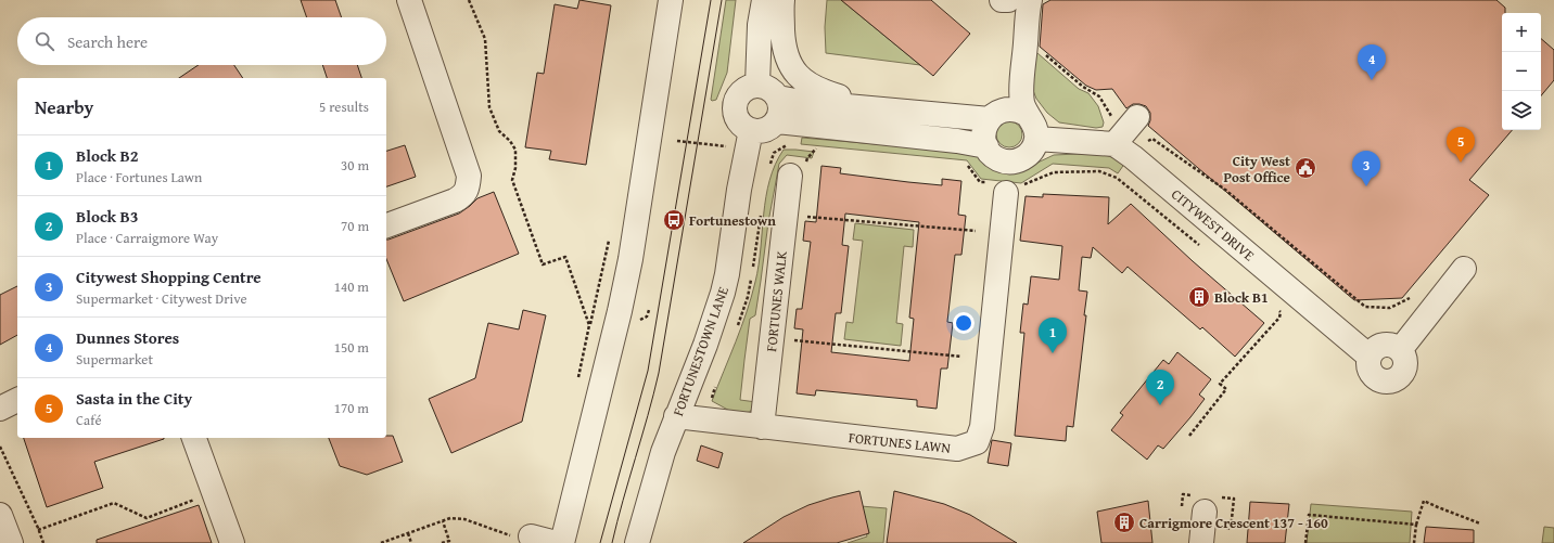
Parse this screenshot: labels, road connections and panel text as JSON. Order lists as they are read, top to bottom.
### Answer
{
  "streets": {
    "street": [
      "CITYWEST DRIVE",
      "FORTUNES WALK",
      "FORTUNESTOWN LANE",
      "FORTUNES LAWN"
    ]
  },
  "crossings": [
    ["FORTUNES WALK", "FORTUNES LAWN"],
    ["FORTUNESTOWN LANE", "FORTUNES LAWN"]
  ],
  "places": {
    "public building": ["City West Post Office"],
    "bus stop": ["Fortunestown"],
    "building": ["Block B1", "Carrigmore Crescent 137 - 160"]
  },
  "page": {
    "map_buttons": ["+", "−"],
    "search": "Search here",
    "pins": [
      "4",
      "5",
      "3",
      "1",
      "2"
    ],
    "heading": ["Nearby", "5 results"],
    "list": [
      {
        "mark": "1",
        "name": "Block B2",
        "note": "Place · Fortunes Lawn",
        "value": "30 m"
      },
      {
        "mark": "2",
        "name": "Block B3",
        "note": "Place · Carraigmore Way",
        "value": "70 m"
      },
      {
        "mark": "3",
        "name": "Citywest Shopping Centre",
        "note": "Supermarket · Citywest Drive",
        "value": "140 m"
      },
      {
        "mark": "4",
        "name": "Dunnes Stores",
        "note": "Supermarket",
        "value": "150 m"
      },
      {
        "mark": "5",
        "name": "Sasta in the City",
        "note": "Café",
        "value": "170 m"
      }
    ]
  }
}
